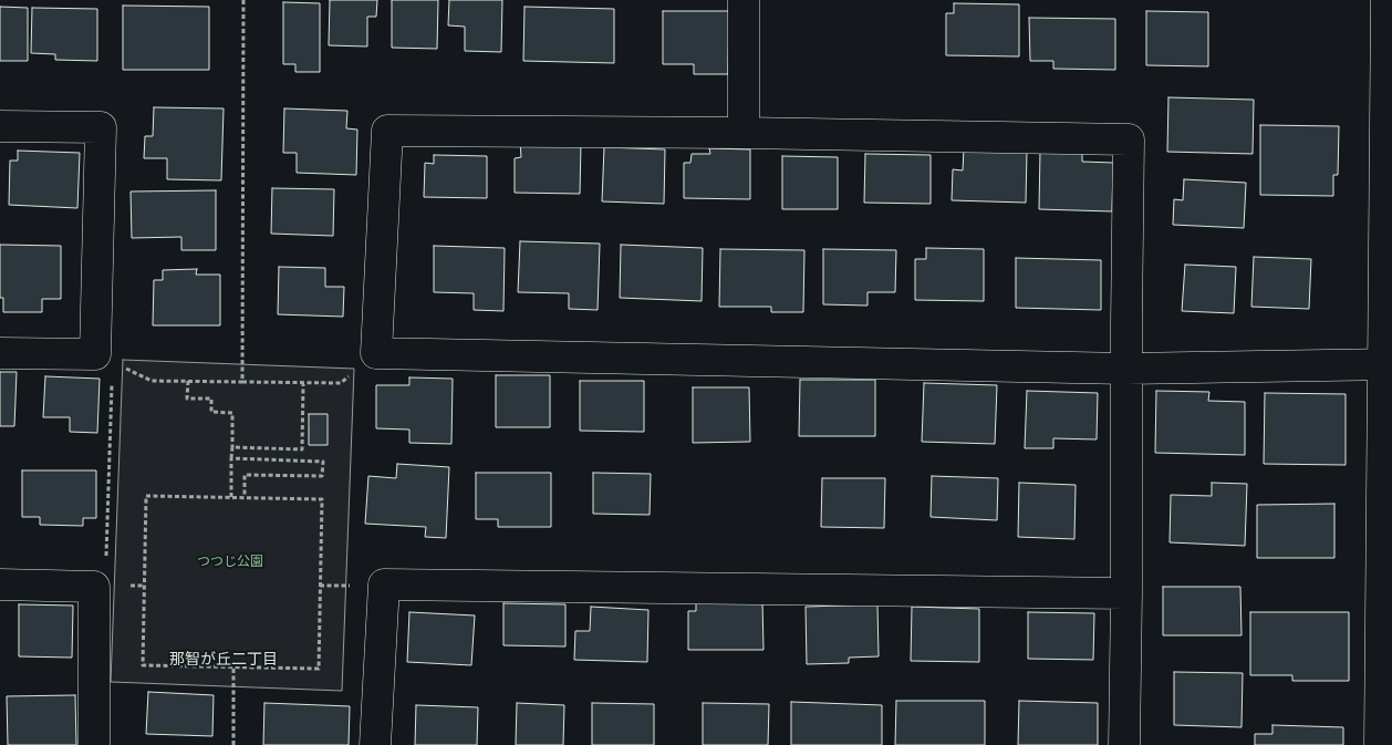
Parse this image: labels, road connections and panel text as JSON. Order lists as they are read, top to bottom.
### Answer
{
  "districts": ["那智が丘二丁目"],
  "parks": ["つつじ公園"]
}
